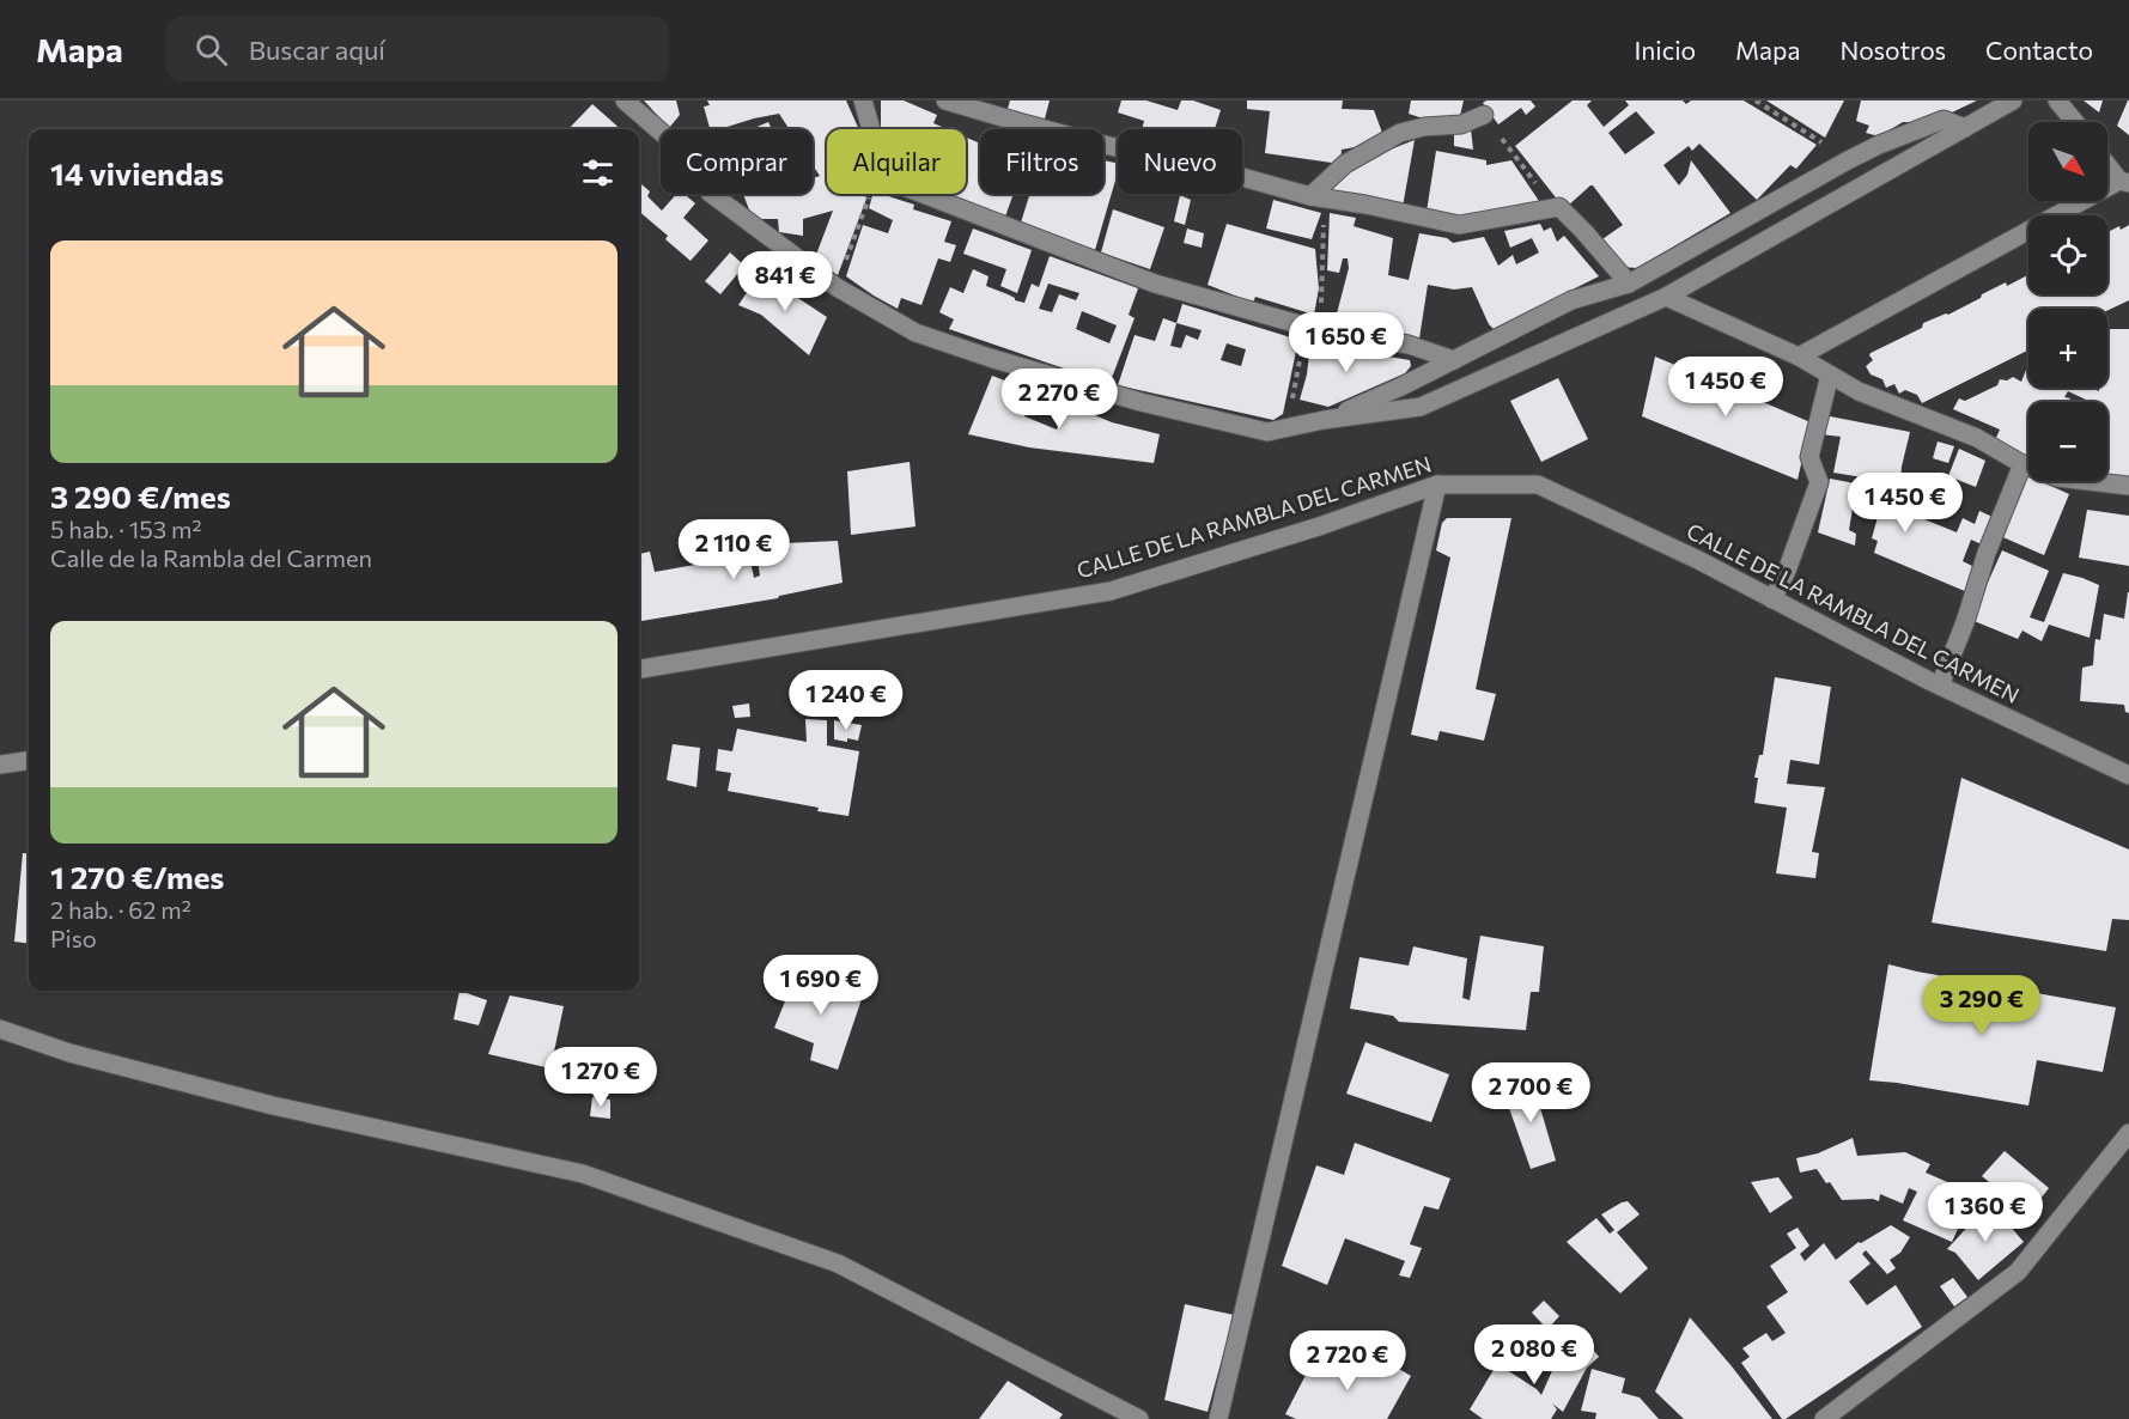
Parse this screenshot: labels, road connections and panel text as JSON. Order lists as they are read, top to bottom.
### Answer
{
  "streets": {
    "street": ["CALLE DE LA RAMBLA DEL CARMEN"]
  },
  "north": "bottom right",
  "page": {
    "header": "Mapa",
    "search": "Buscar aquí",
    "nav": [
      "Inicio",
      "Mapa",
      "Nosotros",
      "Contacto"
    ],
    "map_buttons": ["+", "−"],
    "chip": [
      "Comprar",
      "Alquilar",
      "Filtros",
      "Nuevo"
    ],
    "heading": "14 viviendas",
    "list": [
      {
        "name": "3 290 €/mes",
        "note": "5 hab. · 153 m² · Calle de la Rambla del Carmen"
      },
      {
        "name": "1 270 €/mes",
        "note": "2 hab. · 62 m² · Piso"
      }
    ],
    "price": [
      "841 €",
      "1 650 €",
      "1 450 €",
      "2 270 €",
      "1 450 €",
      "2 110 €",
      "1 240 €",
      "1 690 €",
      "3 290 €",
      "1 270 €",
      "2 700 €",
      "1 360 €",
      "2 080 €",
      "2 720 €"
    ]
  }
}
